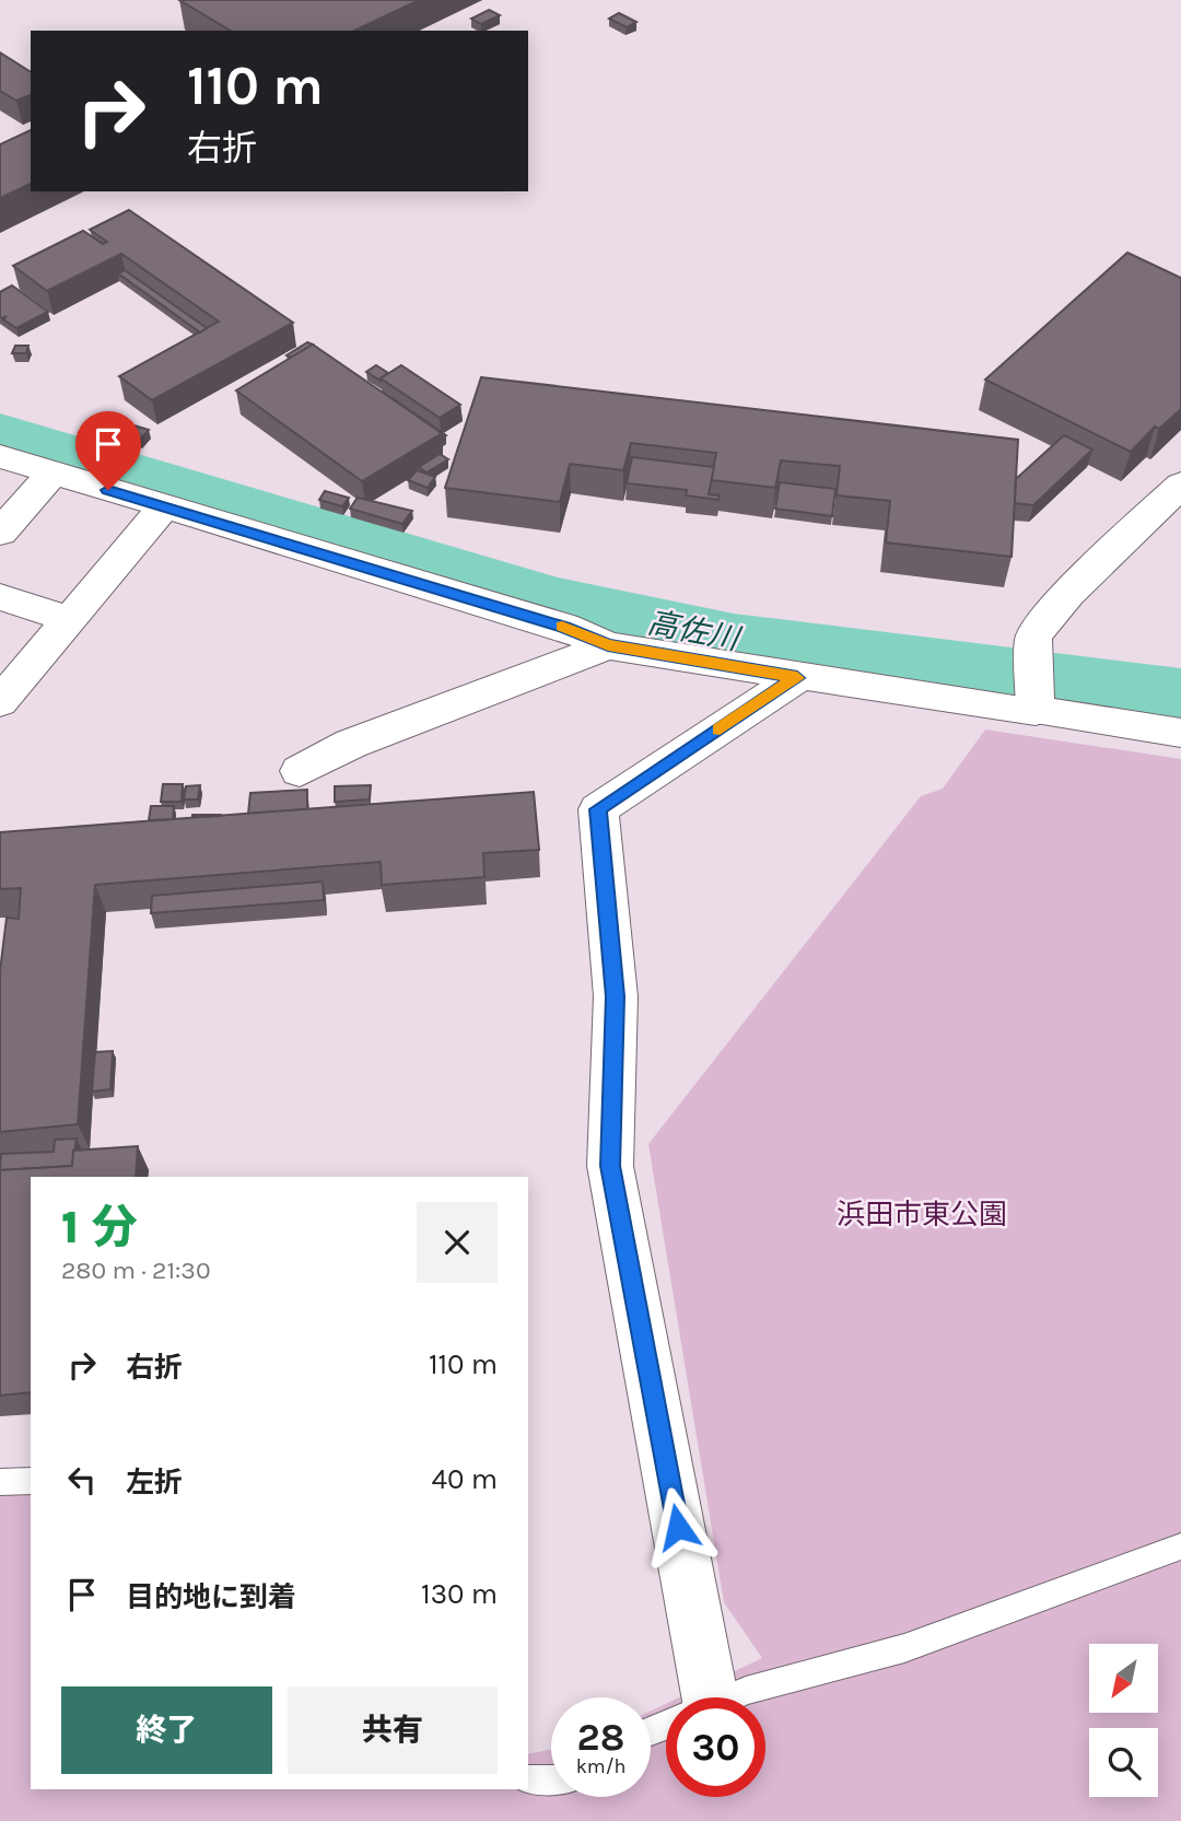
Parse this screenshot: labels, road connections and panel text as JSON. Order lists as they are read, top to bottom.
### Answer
{
  "water": ["高佐川"],
  "parks": ["浜田市東公園"],
  "north": "bottom left",
  "page": {
    "turn": ["110 m", "右折"],
    "heading": ["1 分", "280 m · 21:30"],
    "list": [
      {
        "name": "右折",
        "value": "110 m"
      },
      {
        "name": "左折",
        "value": "40 m"
      },
      {
        "name": "目的地に到着",
        "value": "130 m"
      }
    ],
    "buttons": ["終了", "共有"],
    "speed": "28 km/h",
    "limit": "30"
  }
}
